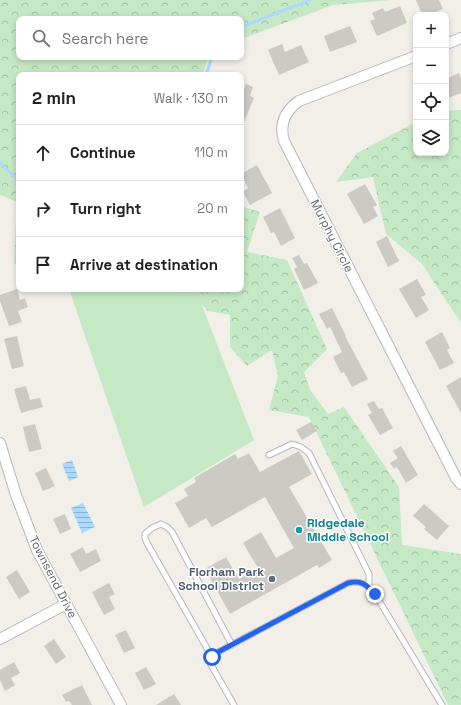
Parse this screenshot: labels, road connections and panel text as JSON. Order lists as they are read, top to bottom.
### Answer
{
  "streets": {
    "street": ["Murphy Circle", "Townsend Drive"]
  },
  "places": ["Ridgedale Middle School", "Florham Park School District"],
  "page": {
    "map_buttons": ["+", "−"],
    "search": "Search here",
    "heading": ["2 min", "Walk · 130 m"],
    "list": [
      ["Continue", "110 m"],
      ["Turn right", "20 m"],
      "Arrive at destination"
    ]
  }
}
